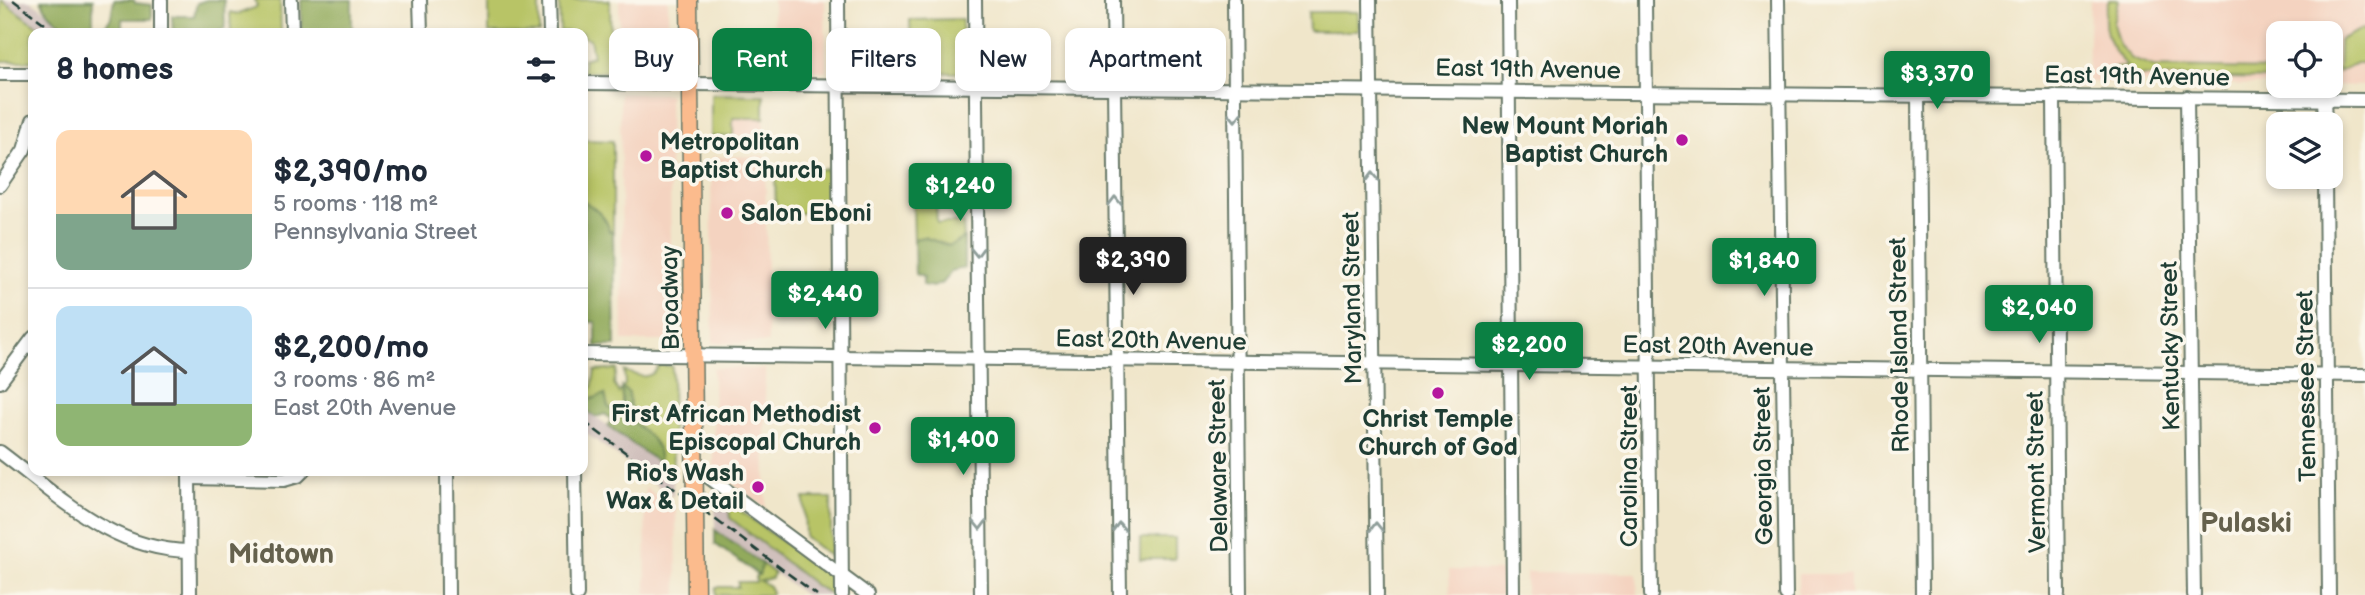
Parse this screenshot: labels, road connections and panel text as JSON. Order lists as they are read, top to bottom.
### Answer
{
  "streets": {
    "main road": ["Broadway"],
    "street": [
      "East 19th Avenue",
      "Maryland Street",
      "East 20th Avenue",
      "Rhode Island Street",
      "Kentucky Street",
      "Tennessee Street",
      "Delaware Street",
      "Carolina Street",
      "Georgia Street",
      "Vermont Street"
    ]
  },
  "crossings": [
    ["East 19th Avenue", "Maryland Street"],
    ["East 19th Avenue", "Rhode Island Street"],
    ["East 19th Avenue", "Kentucky Street"],
    ["East 19th Avenue", "Delaware Street"],
    ["East 19th Avenue", "Carolina Street"],
    ["East 19th Avenue", "Georgia Street"],
    ["East 19th Avenue", "Vermont Street"],
    ["Broadway", "East 20th Avenue"],
    ["Maryland Street", "East 20th Avenue"],
    ["East 20th Avenue", "Rhode Island Street"],
    ["East 20th Avenue", "Kentucky Street"],
    ["East 20th Avenue", "Tennessee Street"],
    ["East 20th Avenue", "Delaware Street"],
    ["East 20th Avenue", "Carolina Street"],
    ["East 20th Avenue", "Georgia Street"],
    ["East 20th Avenue", "Vermont Street"]
  ],
  "one_way": ["Maryland Street", "Delaware Street"],
  "districts": ["Pulaski", "Midtown"],
  "places": [
    "New Mount Moriah Baptist Church",
    "Metropolitan Baptist Church",
    "Salon Eboni",
    "Christ Temple Church of God",
    "First African Methodist Episcopal Church",
    "Rio's Wash Wax & Detail"
  ],
  "page": {
    "chip": [
      "Buy",
      "Rent",
      "Filters",
      "New",
      "Apartment"
    ],
    "heading": "8 homes",
    "price": [
      "$3,370",
      "$1,240",
      "$2,390",
      "$1,840",
      "$2,440",
      "$2,040",
      "$2,200",
      "$1,400"
    ],
    "list": [
      {
        "name": "$2,390/mo",
        "note": "5 rooms · 118 m² · Pennsylvania Street"
      },
      {
        "name": "$2,200/mo",
        "note": "3 rooms · 86 m² · East 20th Avenue"
      }
    ]
  }
}
